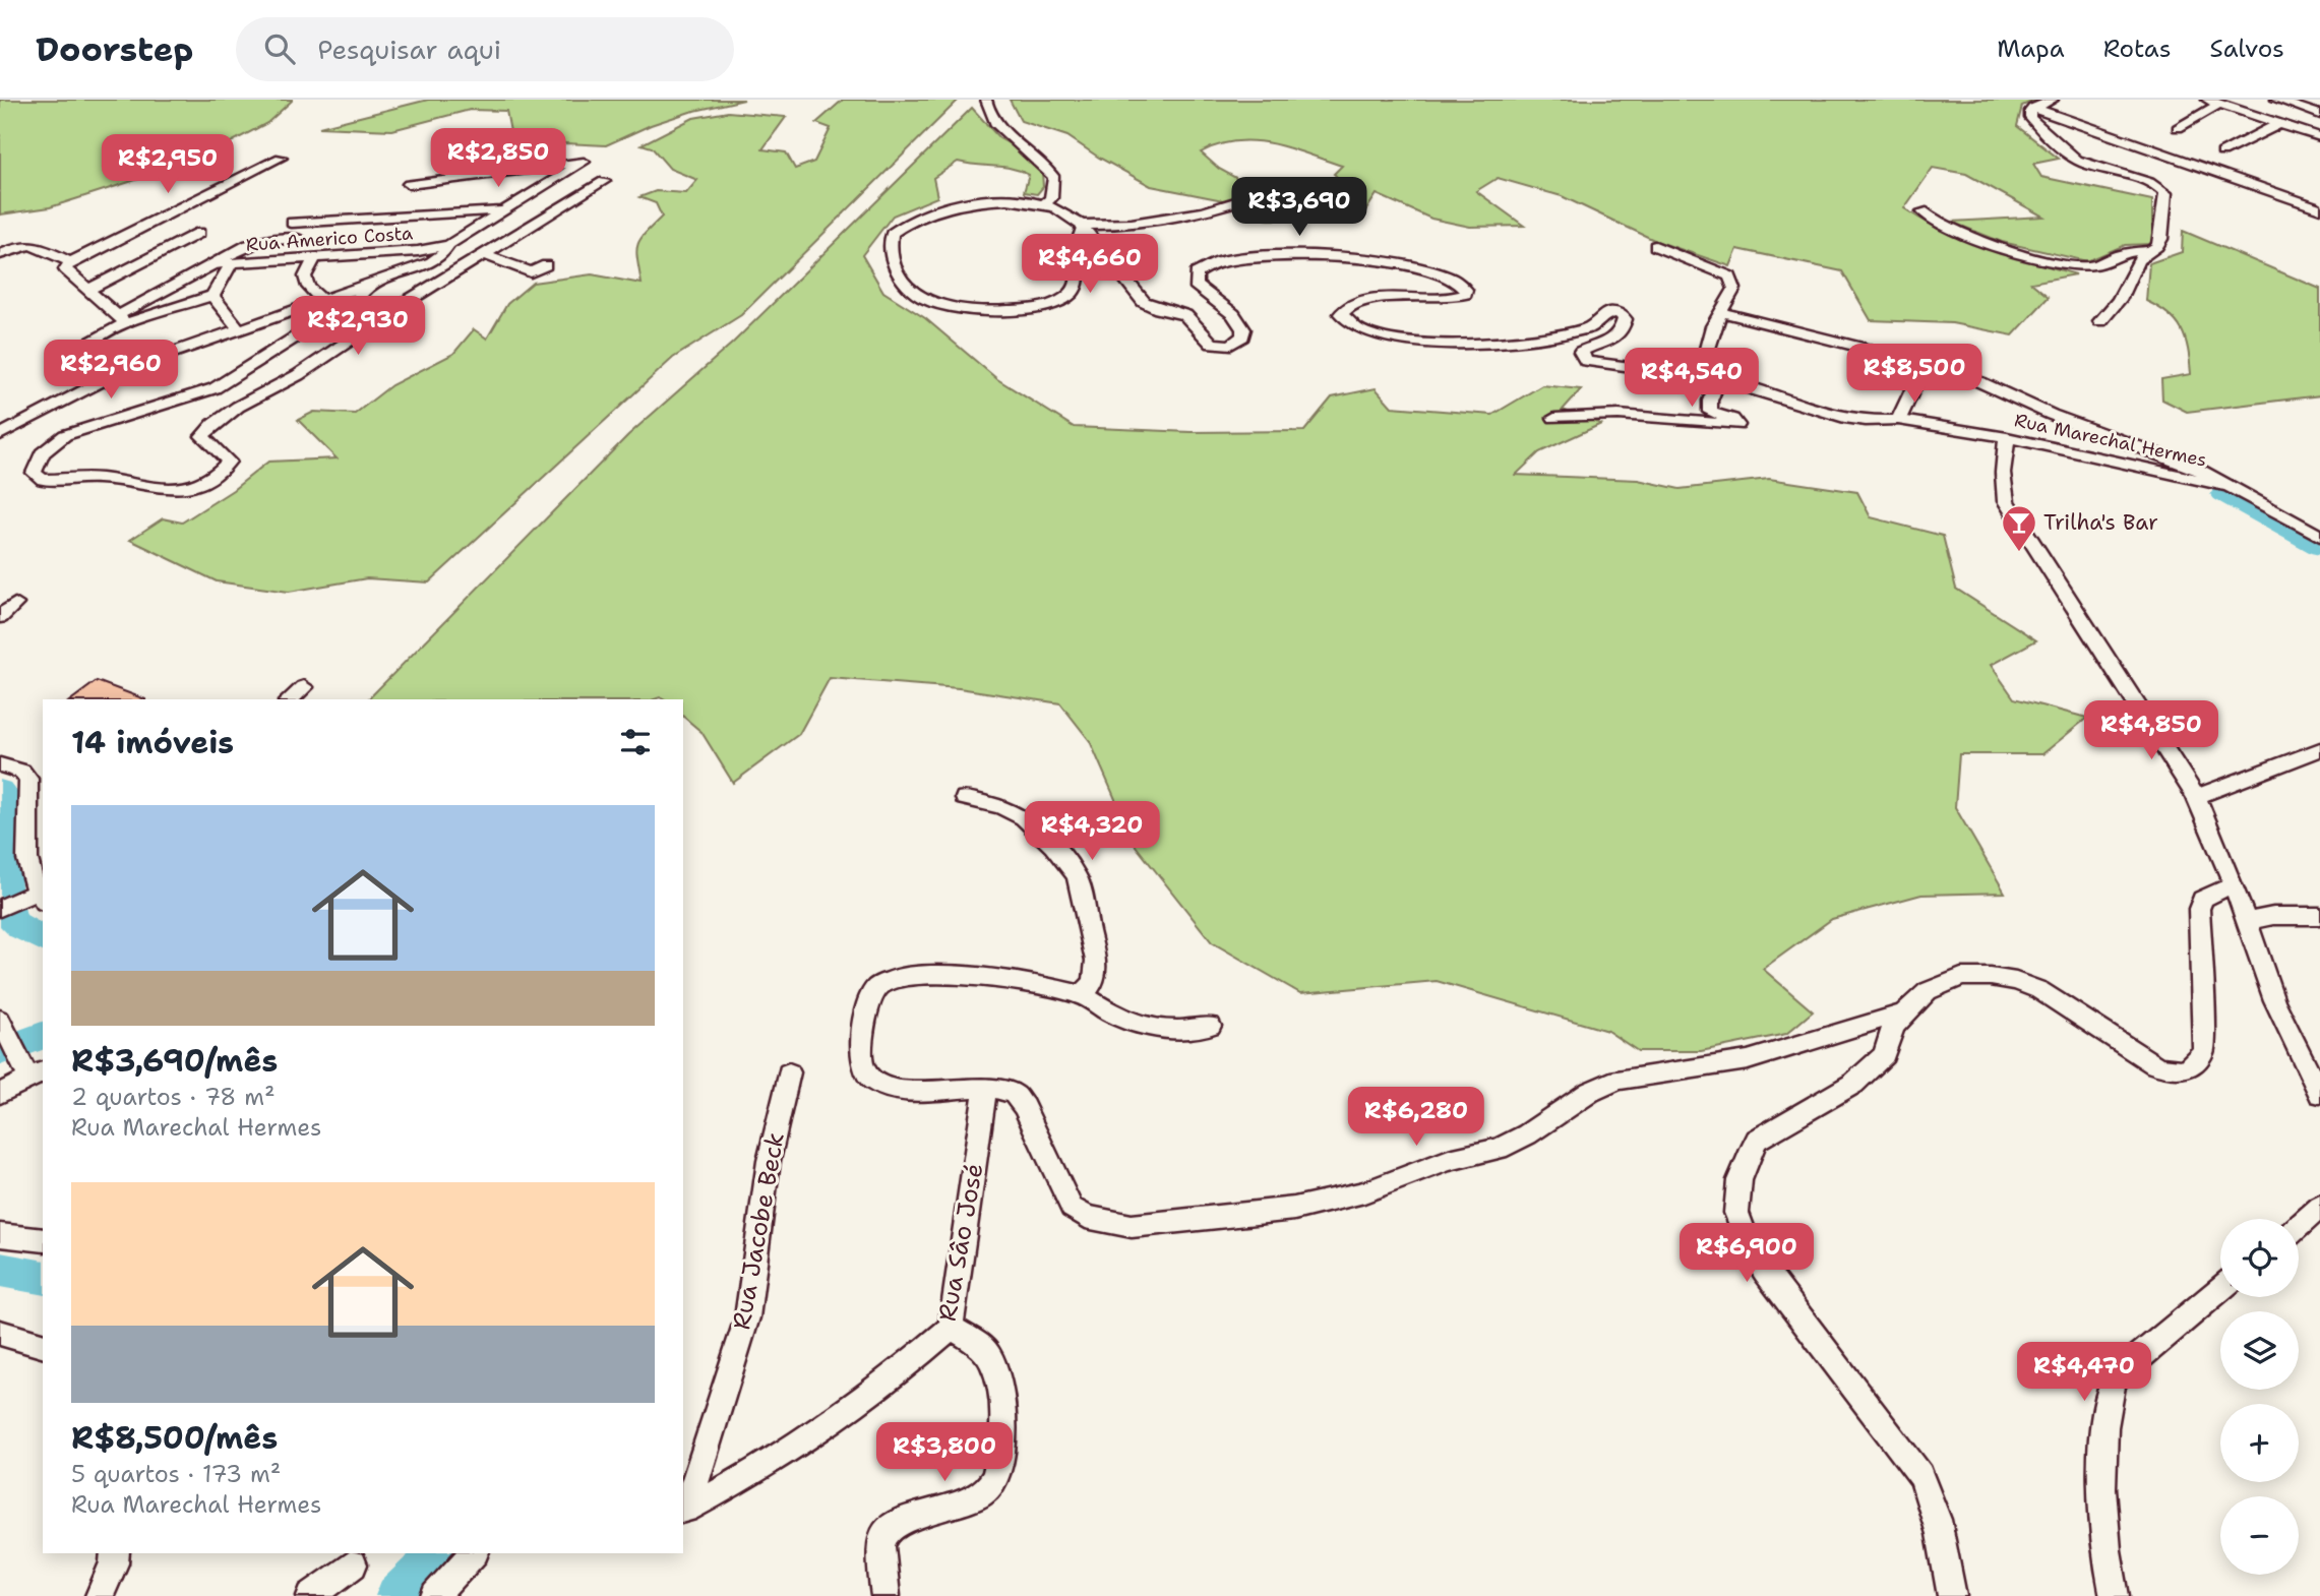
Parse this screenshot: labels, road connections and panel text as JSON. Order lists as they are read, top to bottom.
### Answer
{
  "streets": {
    "street": [
      "Rua Americo Costa",
      "Rua Marechal Hermes",
      "Rua Jacobe Beck",
      "Rua Sâo José"
    ]
  },
  "crossings": [
    ["Rua Jacobe Beck", "Rua Sâo José"]
  ],
  "places": {
    "bar": ["Trilha's Bar"]
  },
  "page": {
    "header": "Doorstep",
    "search": "Pesquisar aqui",
    "nav": ["Mapa", "Rotas", "Salvos"],
    "price": [
      "R$2,850",
      "R$2,950",
      "R$3,690",
      "R$4,660",
      "R$2,930",
      "R$2,960",
      "R$8,500",
      "R$4,540",
      "R$4,850",
      "R$4,320",
      "R$6,280",
      "R$6,900",
      "R$4,470",
      "R$3,800"
    ],
    "heading": "14 imóveis",
    "list": [
      {
        "name": "R$3,690/mês",
        "note": "2 quartos · 78 m² · Rua Marechal Hermes"
      },
      {
        "name": "R$8,500/mês",
        "note": "5 quartos · 173 m² · Rua Marechal Hermes"
      }
    ],
    "map_buttons": ["+", "−"]
  }
}
